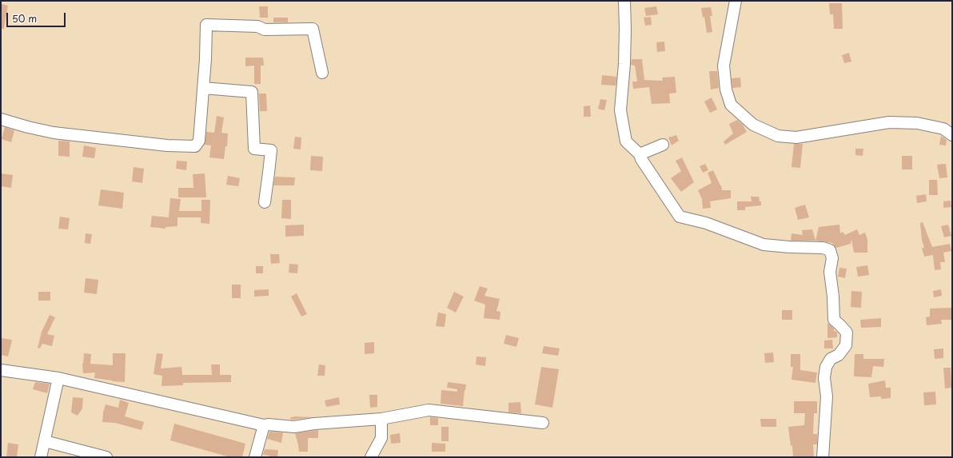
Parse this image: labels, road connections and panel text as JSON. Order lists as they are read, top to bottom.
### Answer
{
  "scale_bar": "50 m"
}
